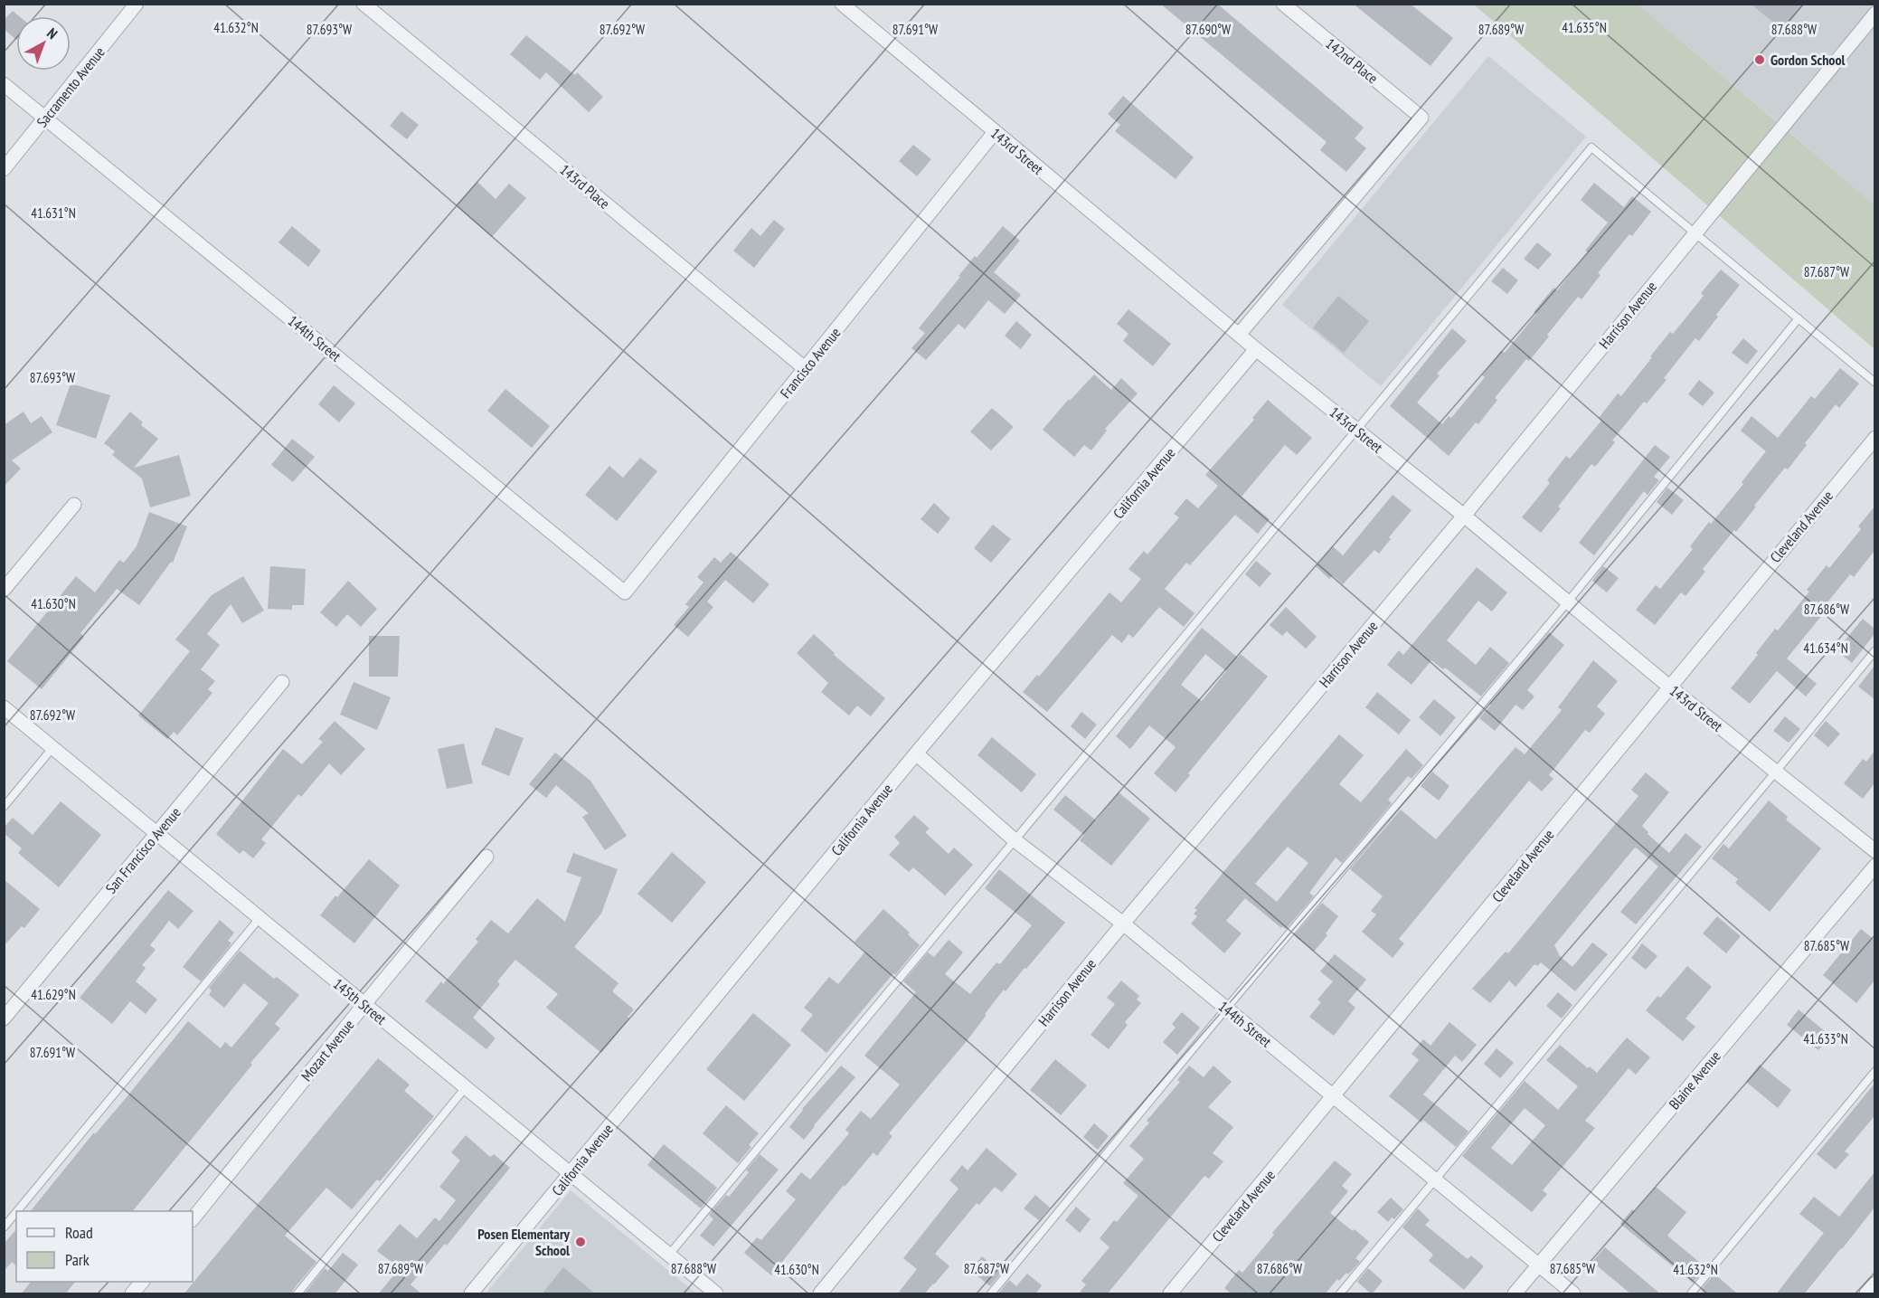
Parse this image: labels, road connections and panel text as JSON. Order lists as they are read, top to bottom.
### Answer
{
  "streets": {
    "street": [
      "142nd Place",
      "Sacramento Avenue",
      "143rd Street",
      "143rd Place",
      "Harrison Avenue",
      "144th Street",
      "Francisco Avenue",
      "California Avenue",
      "Cleveland Avenue",
      "San Francisco Avenue",
      "145th Street",
      "Mozart Avenue",
      "Blaine Avenue"
    ]
  },
  "crossings": [
    ["142nd Place", "143rd Street"],
    ["Sacramento Avenue", "144th Street"],
    ["143rd Street", "Harrison Avenue"],
    ["143rd Street", "Francisco Avenue"],
    ["143rd Street", "California Avenue"],
    ["143rd Street", "Cleveland Avenue"],
    ["143rd Place", "Francisco Avenue"],
    ["Harrison Avenue", "144th Street"],
    ["144th Street", "Francisco Avenue"],
    ["144th Street", "California Avenue"],
    ["144th Street", "Cleveland Avenue"],
    ["144th Street", "Blaine Avenue"],
    ["California Avenue", "145th Street"],
    ["San Francisco Avenue", "145th Street"],
    ["145th Street", "Mozart Avenue"]
  ],
  "places": ["Gordon School", "Posen Elementary School"],
  "legend": ["Road", "Park"],
  "north": "top right",
  "coordinates": [
    "41.632°N",
    "41.635°N",
    "87.691°W",
    "87.690°W",
    "87.689°W",
    "87.688°W",
    "87.693°W",
    "87.692°W",
    "41.631°N",
    "87.687°W",
    "41.630°N",
    "87.686°W",
    "41.634°N",
    "87.685°W",
    "41.629°N",
    "41.633°N"
  ]
}
